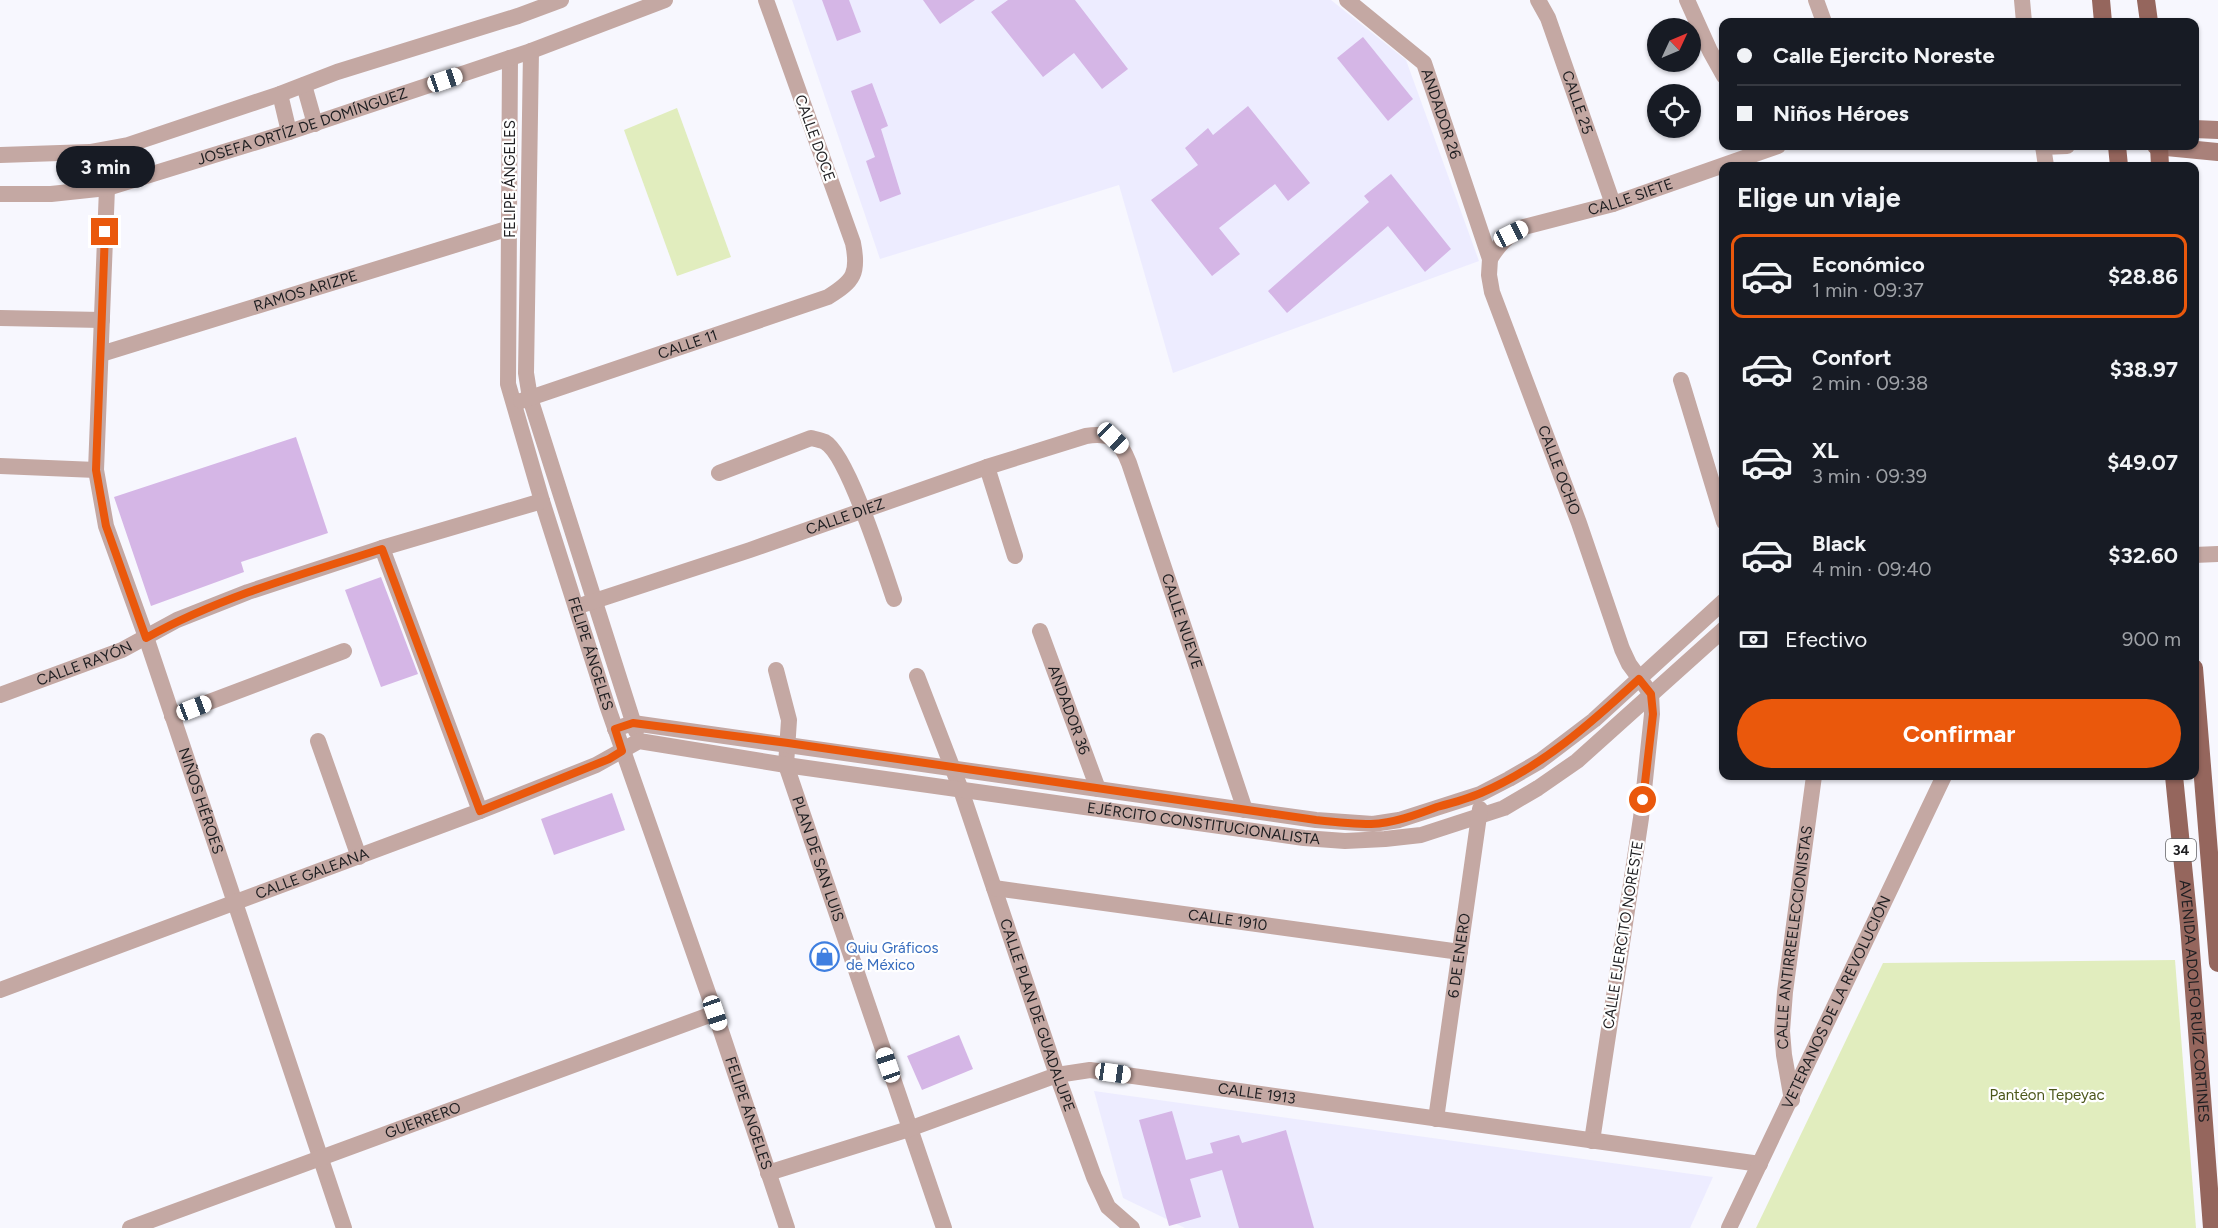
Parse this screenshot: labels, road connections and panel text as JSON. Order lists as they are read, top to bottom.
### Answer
{
  "streets": {
    "main road": ["34", "AVENIDA ADOLFO RUÍZ CORTINES"],
    "street": [
      "CALLE 25",
      "ANDADOR 26",
      "JOSEFA ORTÍZ DE DOMÍNGUEZ",
      "CALLE DOCE",
      "FELIPE ÁNGELES",
      "CALLE SIETE",
      "RAMOS ARIZPE",
      "CALLE 11",
      "CALLE OCHO",
      "CALLE DIEZ",
      "CALLE NUEVE",
      "CALLE RAYÓN",
      "ANDADOR 36",
      "NIÑOS HÉROES",
      "EJÉRCITO CONSTITUCIONALISTA",
      "PLAN DE SAN LUIS",
      "CALLE GALEANA",
      "CALLE 1910",
      "CALLE EJERCITO NORESTE",
      "CALLE ANTIRREELECCIONISTAS",
      "6 DE ENERO",
      "VETERANOS DE LA REVOLUCIÓN",
      "CALLE PLAN DE GUADALUPE",
      "CALLE 1913",
      "GUERRERO"
    ]
  },
  "crossings": [
    ["CALLE 25", "CALLE SIETE"],
    ["ANDADOR 26", "CALLE SIETE"],
    ["ANDADOR 26", "CALLE OCHO"],
    ["JOSEFA ORTÍZ DE DOMÍNGUEZ", "FELIPE ÁNGELES"],
    ["JOSEFA ORTÍZ DE DOMÍNGUEZ", "NIÑOS HÉROES"],
    ["CALLE DOCE", "CALLE 11"],
    ["FELIPE ÁNGELES", "RAMOS ARIZPE"],
    ["FELIPE ÁNGELES", "CALLE 11"],
    ["FELIPE ÁNGELES", "CALLE DIEZ"],
    ["FELIPE ÁNGELES", "CALLE RAYÓN"],
    ["FELIPE ÁNGELES", "EJÉRCITO CONSTITUCIONALISTA"],
    ["FELIPE ÁNGELES", "CALLE GALEANA"],
    ["FELIPE ÁNGELES", "CALLE 1913"],
    ["FELIPE ÁNGELES", "GUERRERO"],
    ["CALLE SIETE", "CALLE OCHO"],
    ["RAMOS ARIZPE", "NIÑOS HÉROES"],
    ["CALLE OCHO", "EJÉRCITO CONSTITUCIONALISTA"],
    ["CALLE OCHO", "CALLE EJERCITO NORESTE"],
    ["CALLE DIEZ", "CALLE NUEVE"],
    ["CALLE NUEVE", "EJÉRCITO CONSTITUCIONALISTA"],
    ["CALLE RAYÓN", "NIÑOS HÉROES"],
    ["ANDADOR 36", "EJÉRCITO CONSTITUCIONALISTA"],
    ["NIÑOS HÉROES", "CALLE GALEANA"],
    ["NIÑOS HÉROES", "GUERRERO"],
    ["EJÉRCITO CONSTITUCIONALISTA", "PLAN DE SAN LUIS"],
    ["EJÉRCITO CONSTITUCIONALISTA", "CALLE EJERCITO NORESTE"],
    ["EJÉRCITO CONSTITUCIONALISTA", "6 DE ENERO"],
    ["EJÉRCITO CONSTITUCIONALISTA", "CALLE PLAN DE GUADALUPE"],
    ["PLAN DE SAN LUIS", "CALLE 1913"],
    ["CALLE 1910", "6 DE ENERO"],
    ["CALLE 1910", "CALLE PLAN DE GUADALUPE"],
    ["CALLE EJERCITO NORESTE", "CALLE 1913"],
    ["CALLE ANTIRREELECCIONISTAS", "VETERANOS DE LA REVOLUCIÓN"],
    ["6 DE ENERO", "CALLE 1913"],
    ["VETERANOS DE LA REVOLUCIÓN", "CALLE 1913"],
    ["CALLE PLAN DE GUADALUPE", "CALLE 1913"]
  ],
  "parks": ["Pantéon Tepeyac"],
  "places": {
    "shop": ["Quiu Gráficos de México"]
  },
  "north": "top right",
  "page": {
    "banner": ["Calle Ejercito Noreste", "Niños Héroes"],
    "bubble": "3 min",
    "heading": "Elige un viaje",
    "list": [
      {
        "name": "Económico",
        "note": "1 min · 09:37",
        "value": "$28.86"
      },
      {
        "name": "Confort",
        "note": "2 min · 09:38",
        "value": "$38.97"
      },
      {
        "name": "XL",
        "note": "3 min · 09:39",
        "value": "$49.07"
      },
      {
        "name": "Black",
        "note": "4 min · 09:40",
        "value": "$32.60"
      }
    ],
    "pay": ["Efectivo", "900 m"],
    "buttons": "Confirmar"
  }
}
